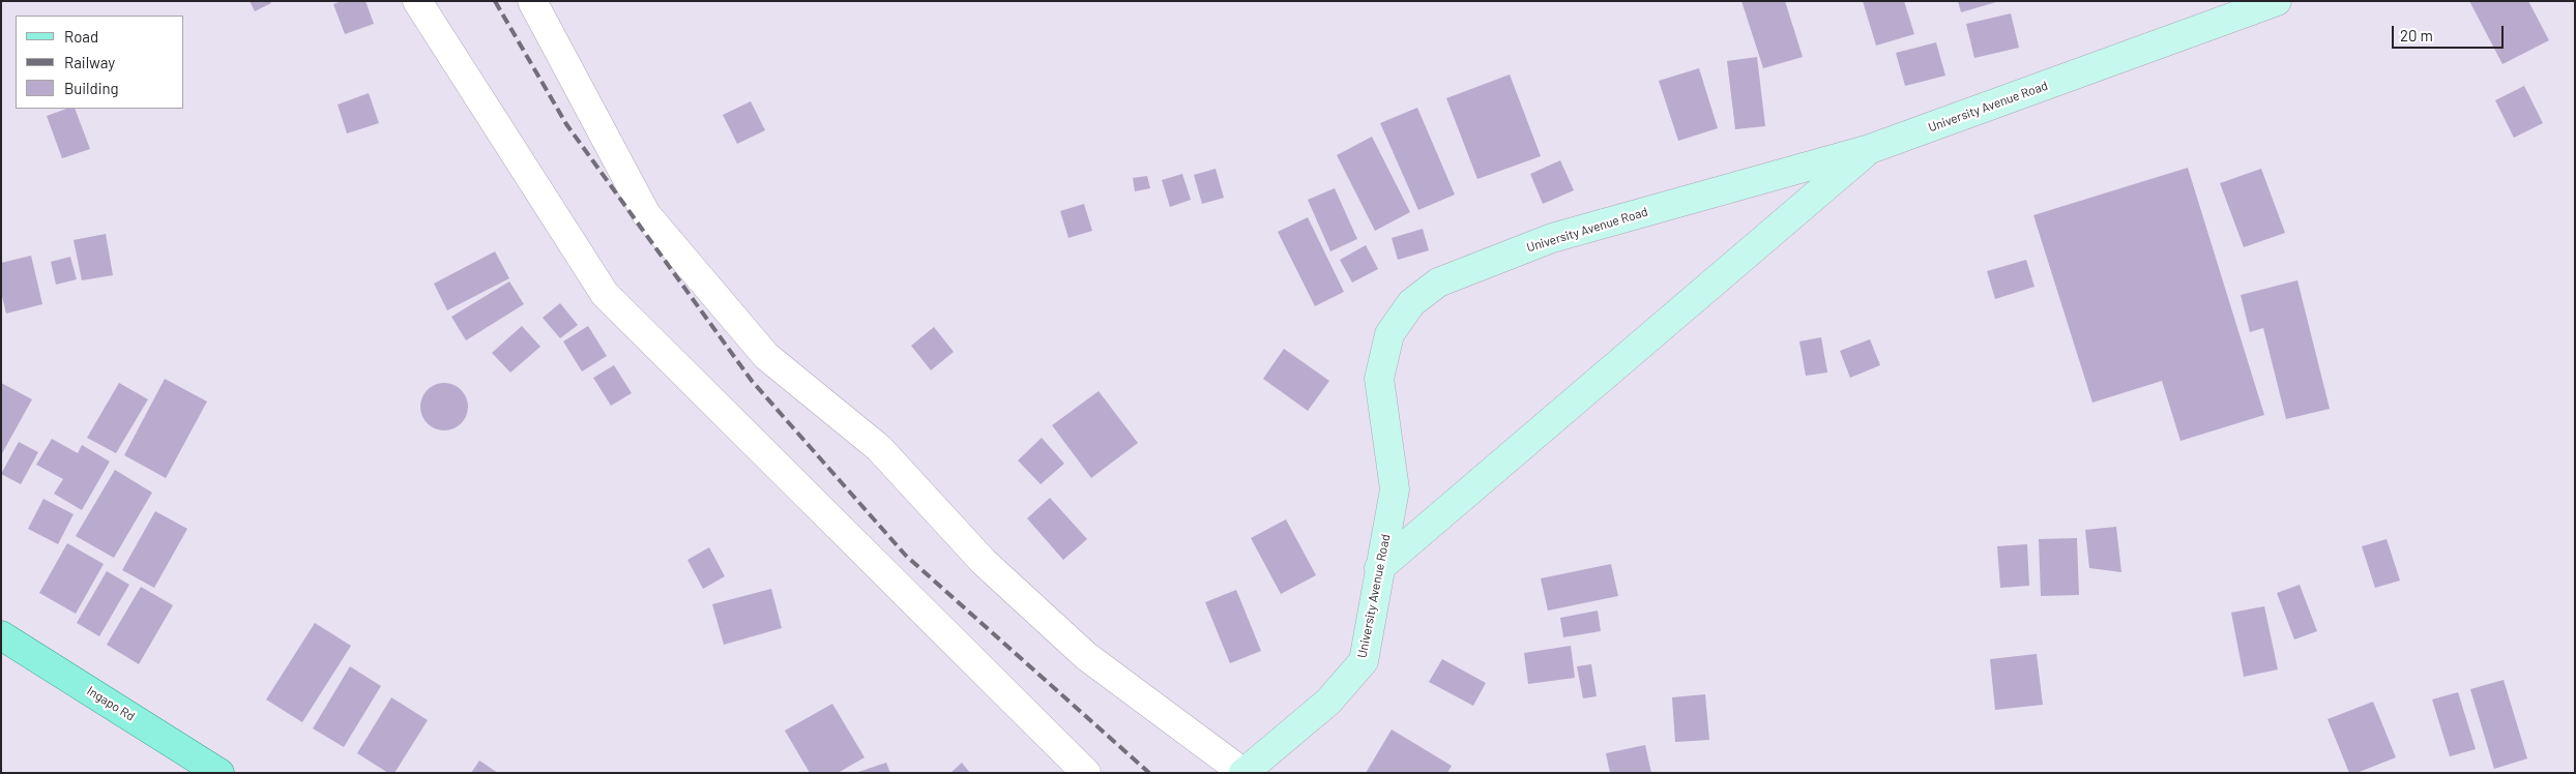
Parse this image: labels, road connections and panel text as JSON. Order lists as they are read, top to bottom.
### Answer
{
  "streets": {
    "main road": ["University Avenue Road", "Ingapo Rd"]
  },
  "legend": ["Road", "Railway", "Building"],
  "scale_bar": "20 m"
}
